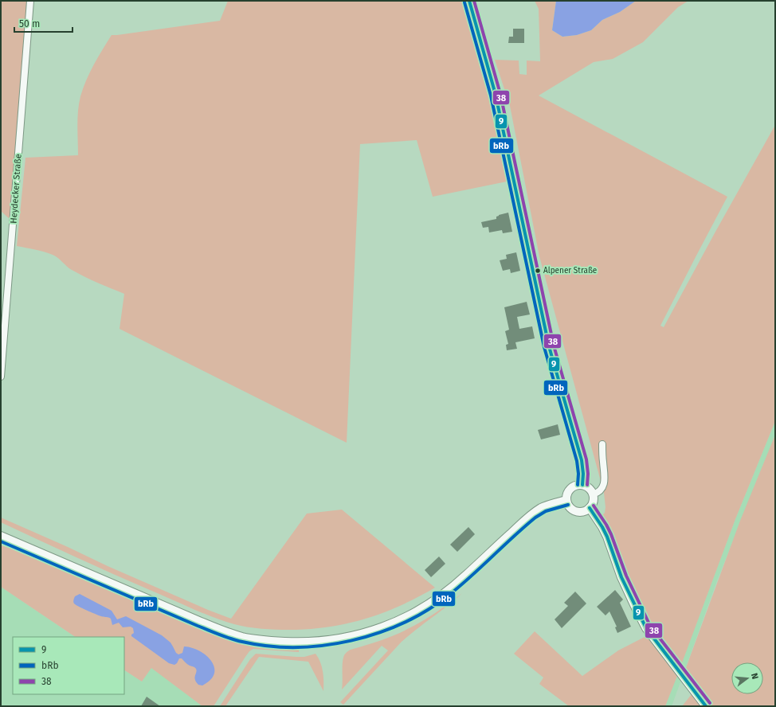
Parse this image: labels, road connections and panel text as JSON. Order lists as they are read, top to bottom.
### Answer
{
  "streets": {
    "street": ["Heydecker Straße"]
  },
  "places": ["Alpener Straße"],
  "lines": ["transit line 9", "transit line 38", "transit line bRb"],
  "legend": ["9", "bRb", "38"],
  "scale_bar": "50 m",
  "north": "right"
}
